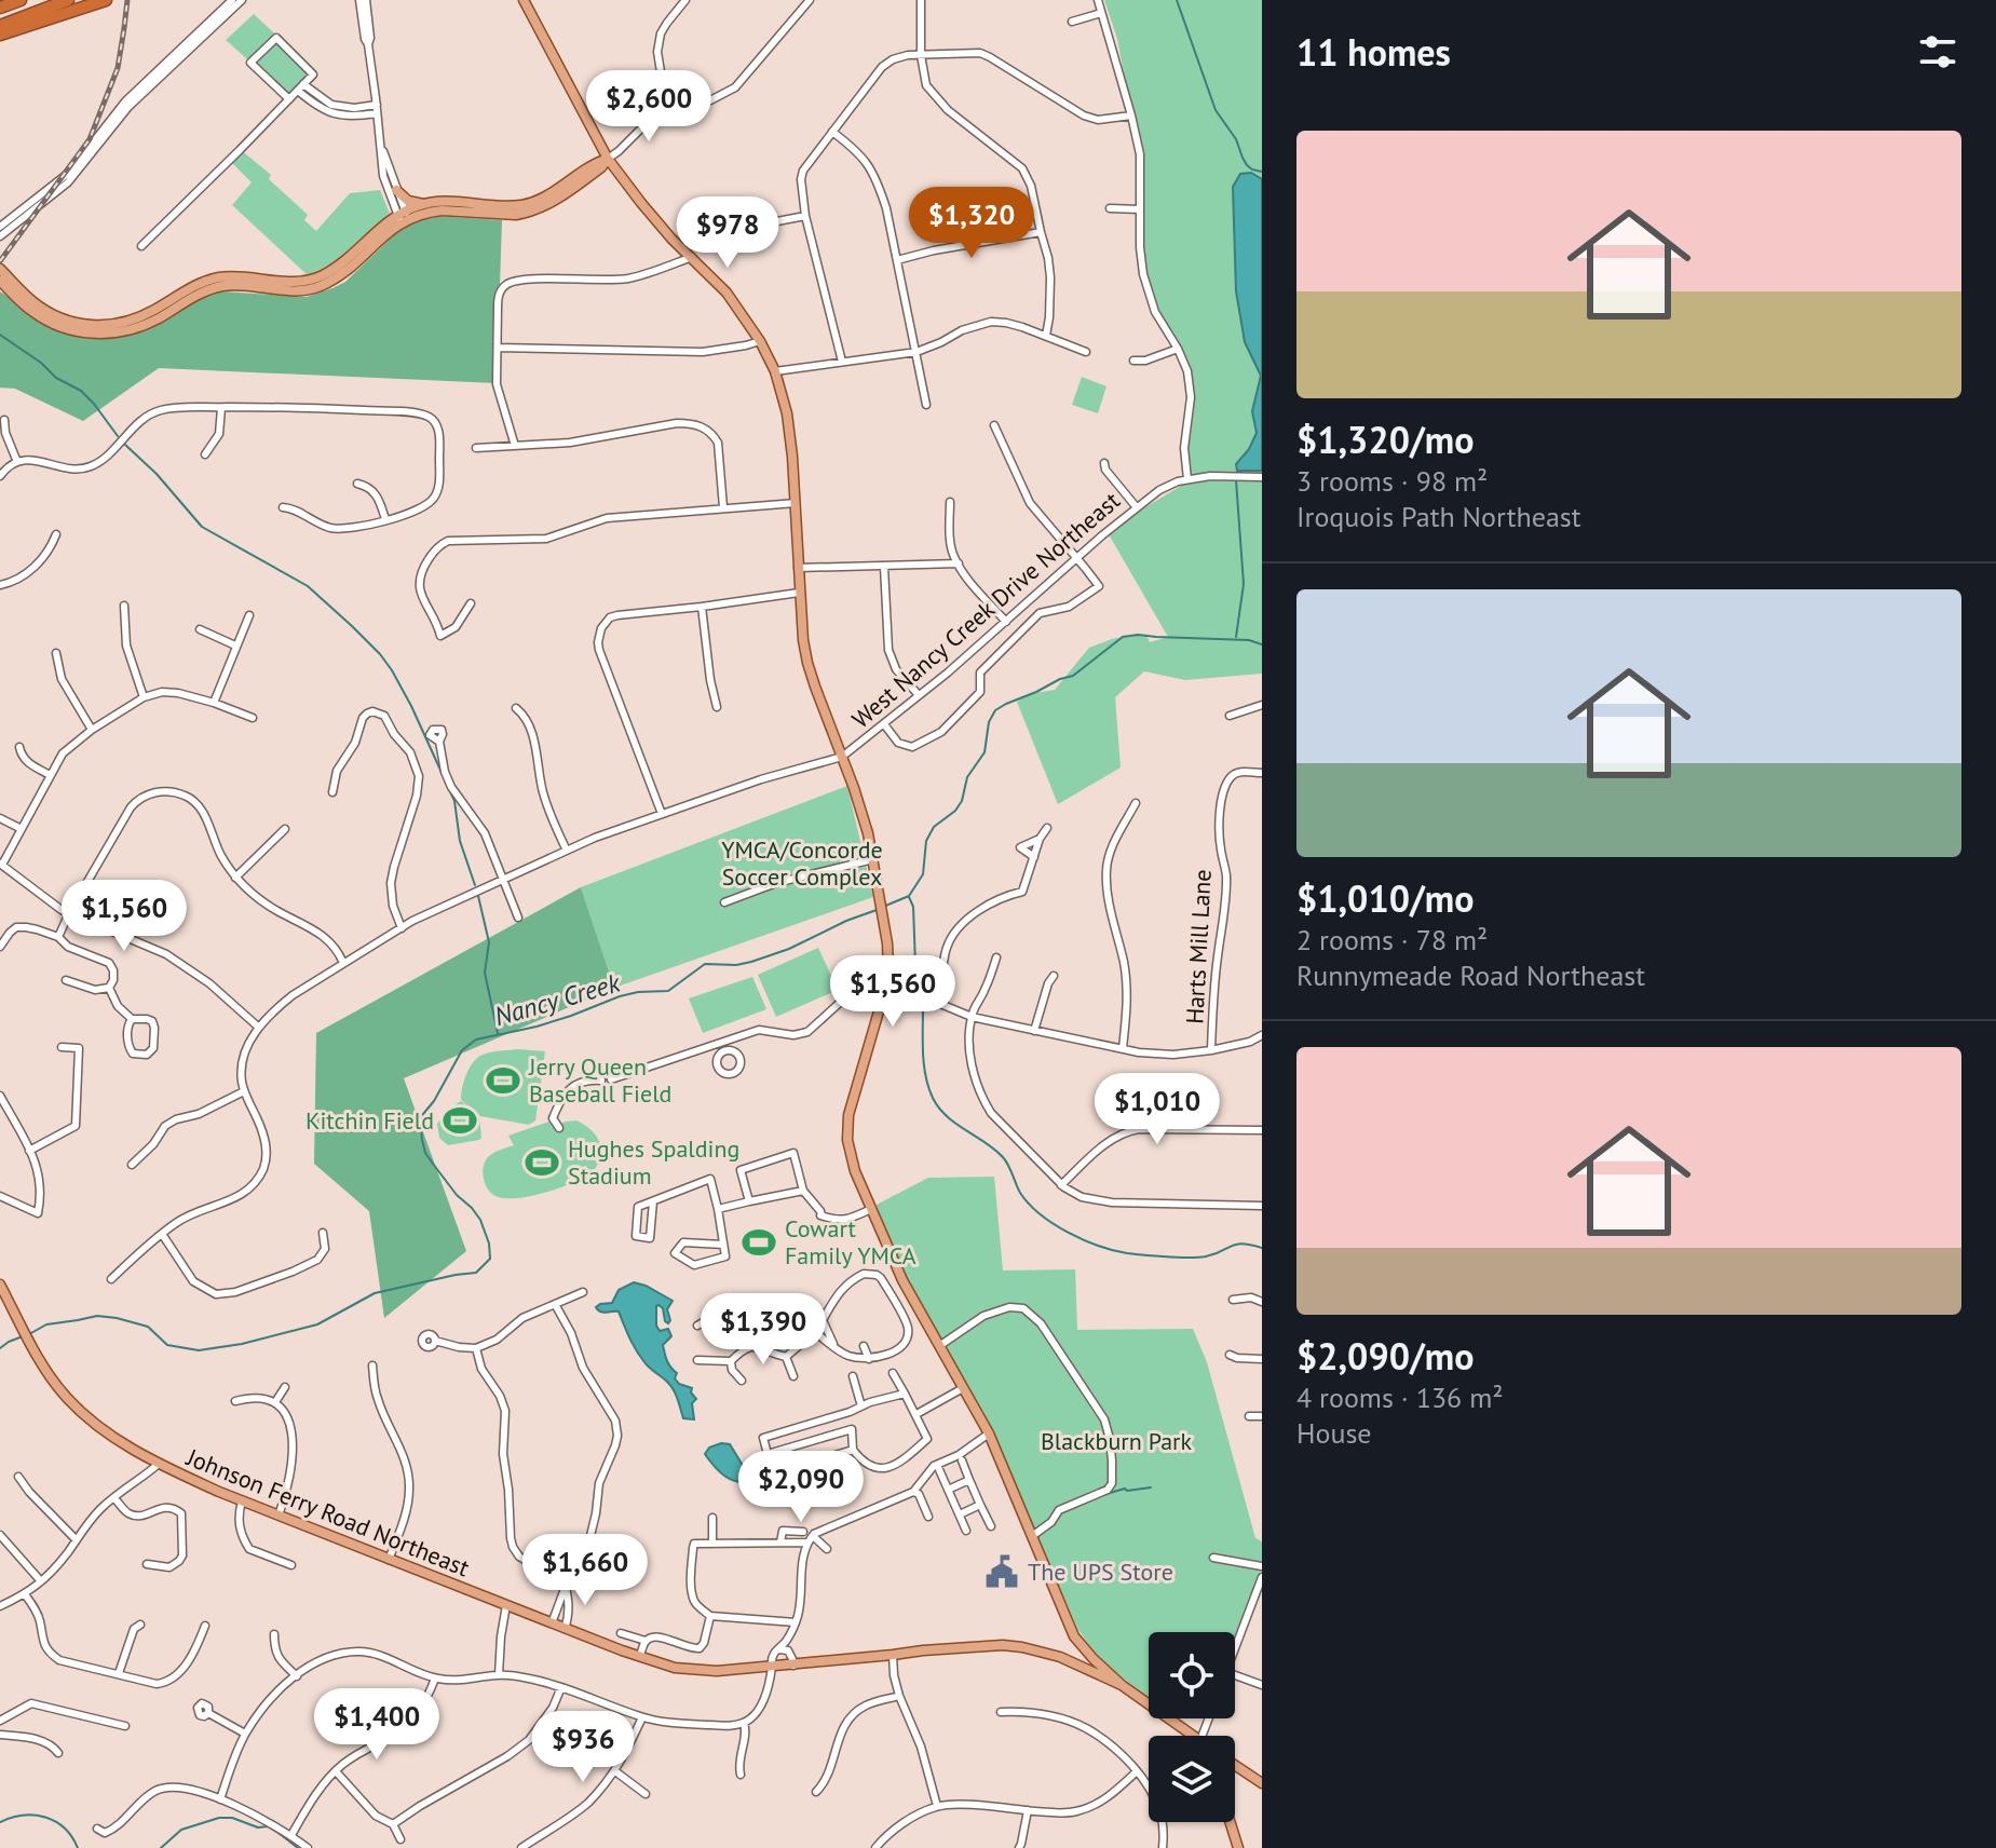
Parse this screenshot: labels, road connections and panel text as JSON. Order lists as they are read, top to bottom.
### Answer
{
  "streets": {
    "main road": ["Johnson Ferry Road Northeast"],
    "street": ["West Nancy Creek Drive Northeast", "Harts Mill Lane"]
  },
  "water": ["Nancy Creek"],
  "parks": ["YMCA/Concorde Soccer Complex", "Blackburn Park"],
  "places": {
    "sports": [
      "Jerry Queen Baseball Field",
      "Kitchin Field",
      "Hughes Spalding Stadium",
      "Cowart Family YMCA"
    ],
    "public building": ["The UPS Store"]
  },
  "page": {
    "heading": "11 homes",
    "price": [
      "$2,600",
      "$1,320",
      "$978",
      "$1,560",
      "$1,560",
      "$1,010",
      "$1,390",
      "$2,090",
      "$1,660",
      "$1,400",
      "$936"
    ],
    "list": [
      {
        "name": "$1,320/mo",
        "note": "3 rooms · 98 m² · Iroquois Path Northeast"
      },
      {
        "name": "$1,010/mo",
        "note": "2 rooms · 78 m² · Runnymeade Road Northeast"
      },
      {
        "name": "$2,090/mo",
        "note": "4 rooms · 136 m² · House"
      }
    ]
  }
}
